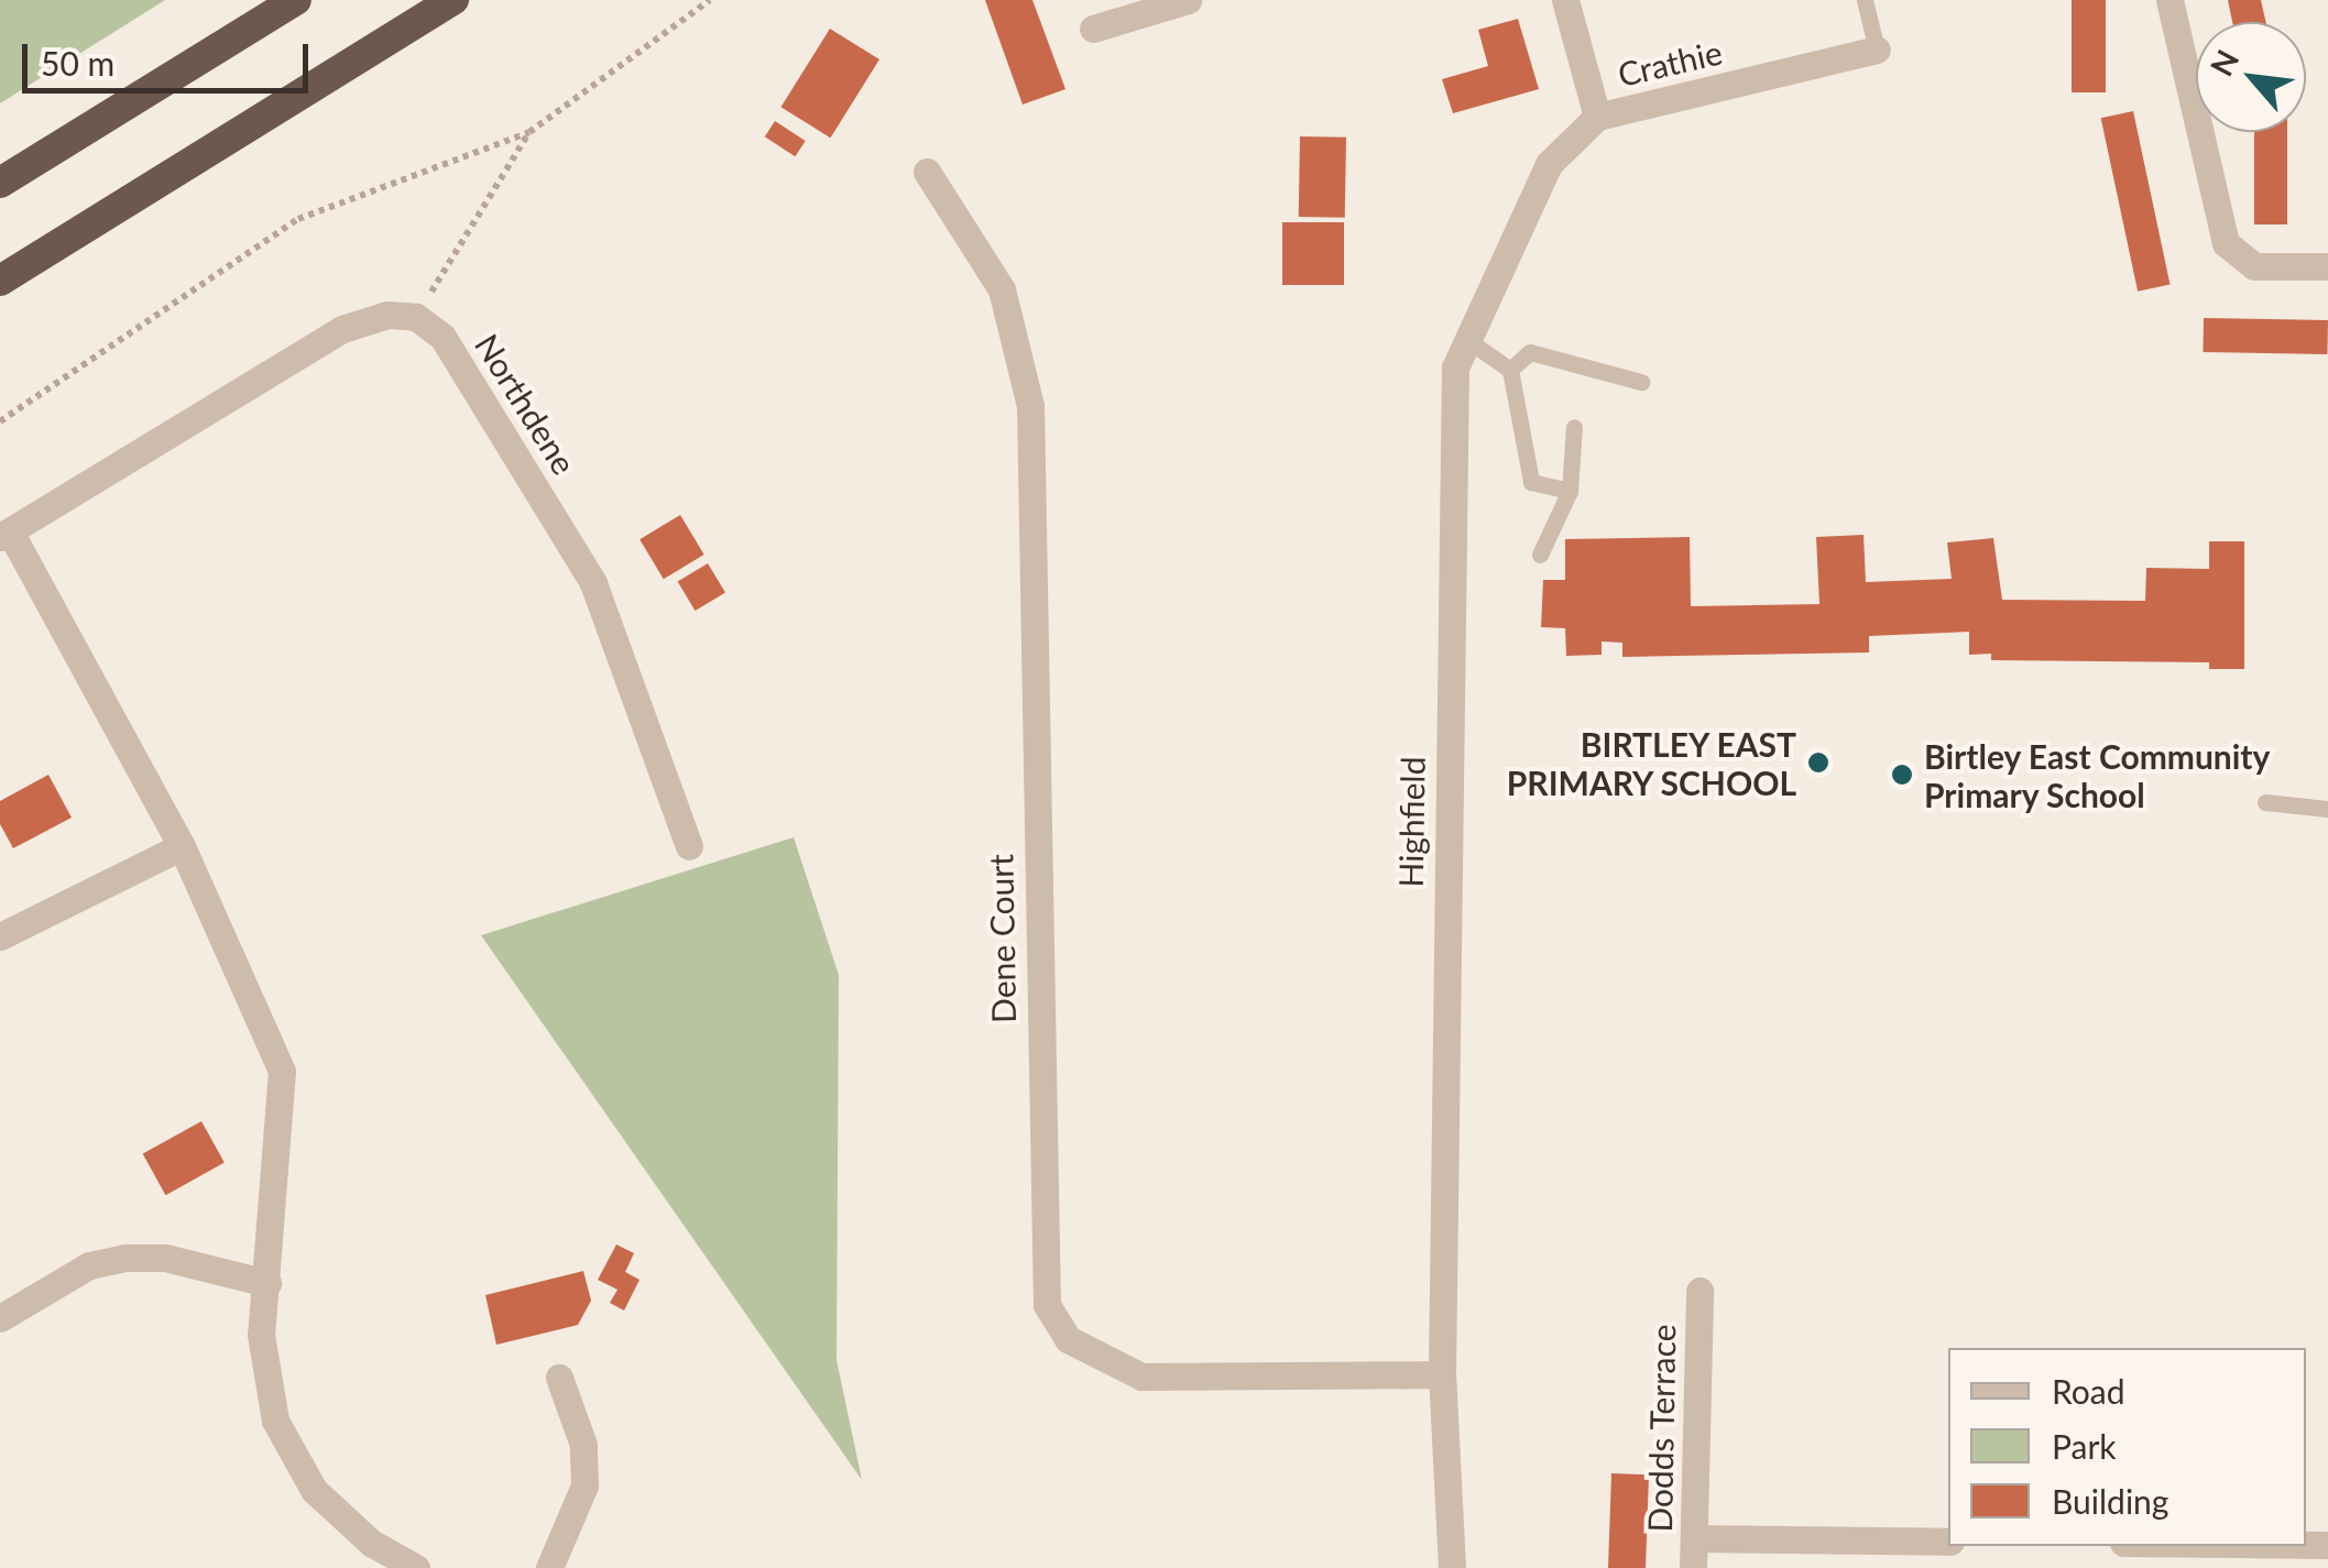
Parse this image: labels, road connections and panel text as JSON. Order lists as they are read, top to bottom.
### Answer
{
  "streets": {
    "street": [
      "Crathie",
      "Northdene",
      "Highfield",
      "Dene Court",
      "Dodds Terrace"
    ]
  },
  "crossings": [
    ["Crathie", "Highfield"],
    ["Highfield", "Dene Court"]
  ],
  "places": ["BIRTLEY EAST PRIMARY SCHOOL", "Birtley East Community Primary School"],
  "legend": ["Road", "Park", "Building"],
  "scale_bar": "50 m",
  "north": "top left"
}
